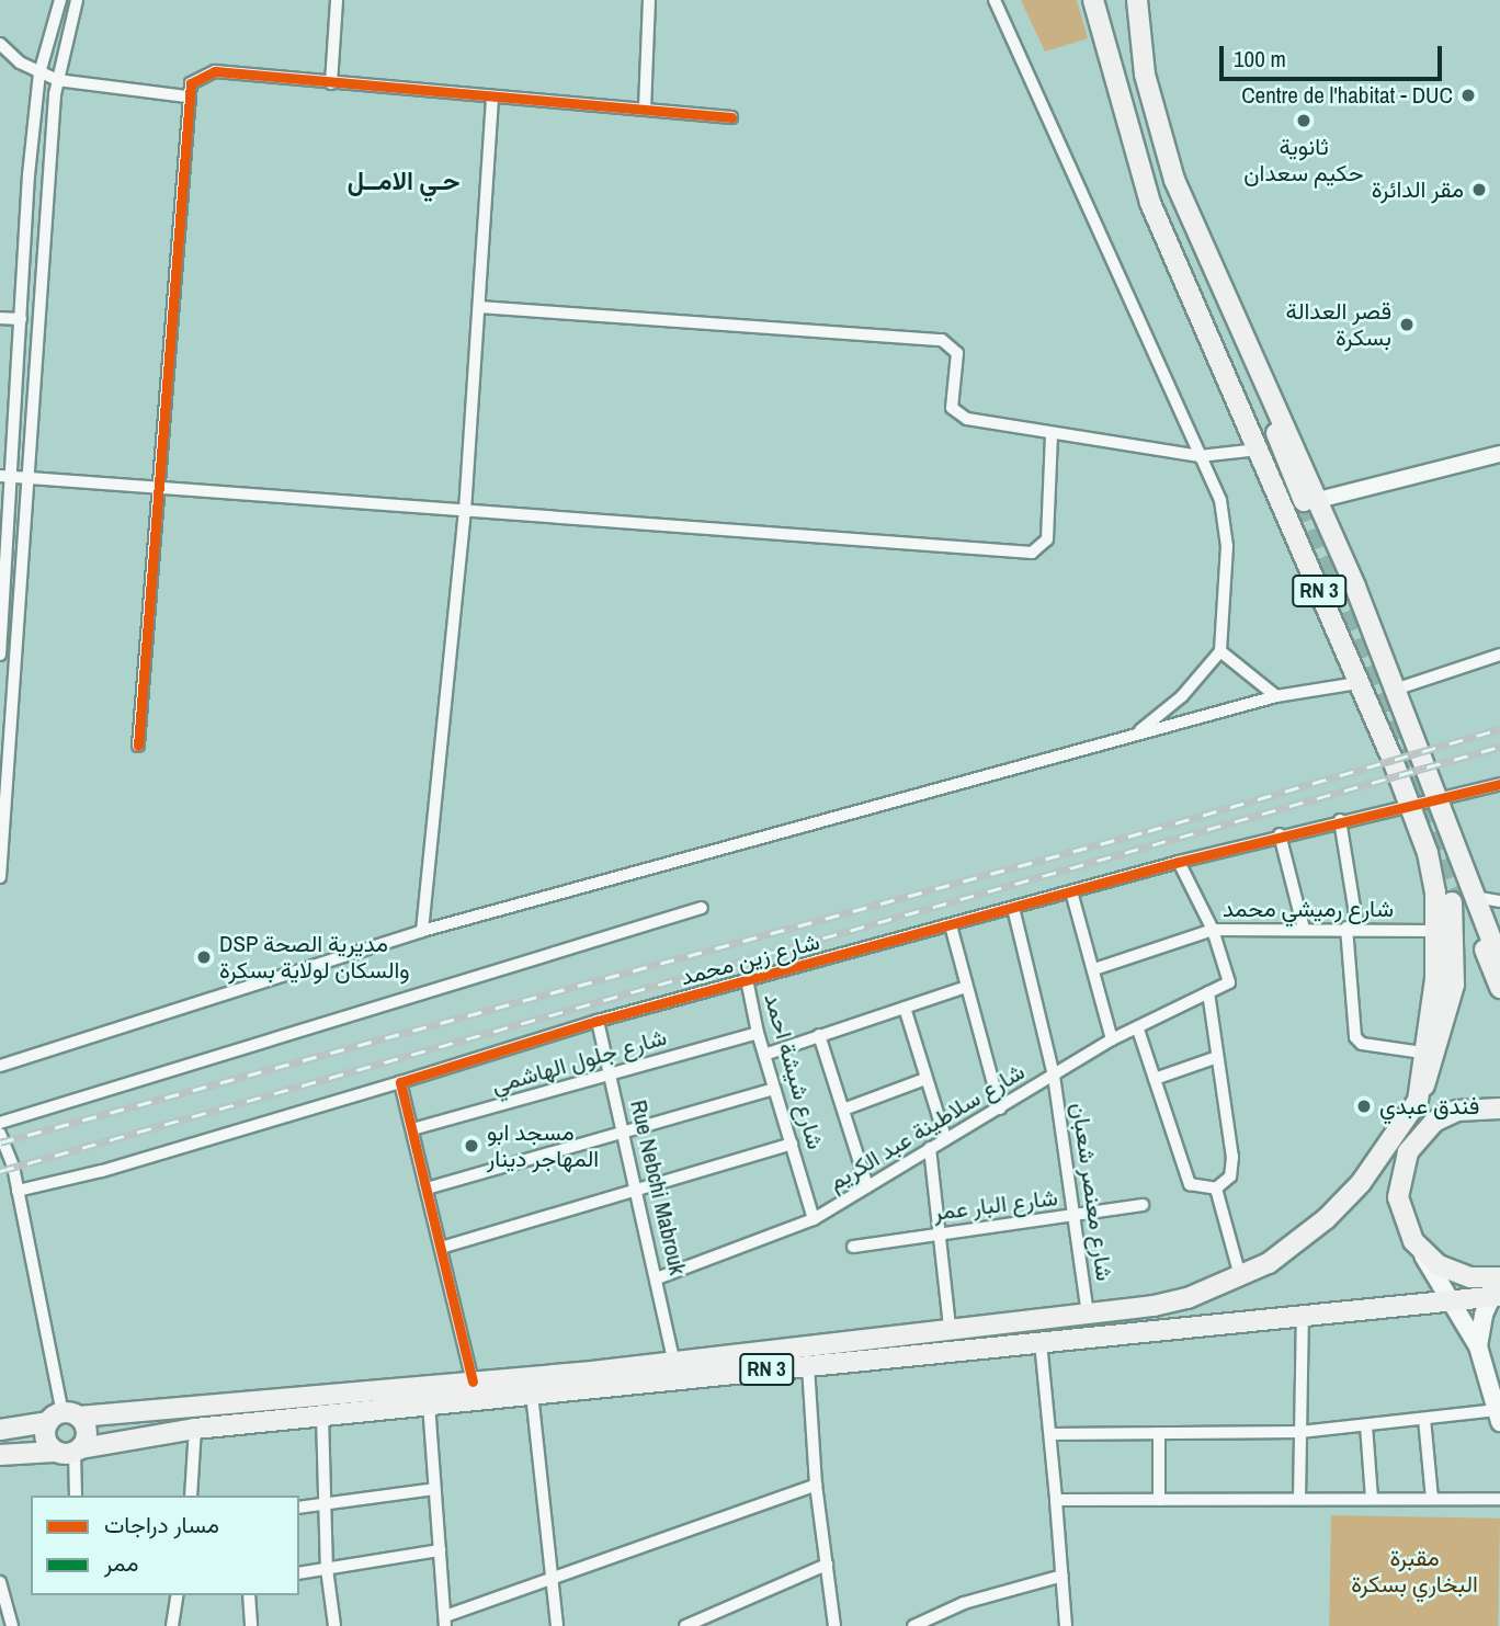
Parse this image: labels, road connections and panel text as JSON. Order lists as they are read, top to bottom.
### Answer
{
  "streets": {
    "main road": ["RN 3"],
    "street": [
      "شارع رميشي محمد",
      "شارع زين محمد",
      "شارع جلول الهاشمي",
      "شارع شيشة احمد",
      "شارع سلاطينة عبد الكريم",
      "Rue Nebchi Mabrouk",
      "شارع معنصر شعبان",
      "شارع البار عمر"
    ]
  },
  "crossings": [
    ["RN 3", "شارع رميشي محمد"],
    ["RN 3", "شارع زين محمد"],
    ["RN 3", "Rue Nebchi Mabrouk"],
    ["RN 3", "شارع معنصر شعبان"],
    ["شارع رميشي محمد", "شارع سلاطينة عبد الكريم"],
    ["شارع زين محمد", "شارع شيشة احمد"],
    ["شارع زين محمد", "شارع سلاطينة عبد الكريم"],
    ["شارع زين محمد", "Rue Nebchi Mabrouk"],
    ["شارع زين محمد", "شارع معنصر شعبان"],
    ["شارع جلول الهاشمي", "شارع شيشة احمد"],
    ["شارع جلول الهاشمي", "Rue Nebchi Mabrouk"],
    ["شارع شيشة احمد", "شارع سلاطينة عبد الكريم"],
    ["شارع سلاطينة عبد الكريم", "Rue Nebchi Mabrouk"],
    ["شارع سلاطينة عبد الكريم", "شارع معنصر شعبان"],
    ["شارع معنصر شعبان", "شارع البار عمر"]
  ],
  "districts": ["حـي الامــل"],
  "parks": ["مقبرة البخاري بسكرة"],
  "places": [
    "Centre de l'habitat - DUC",
    "ثانوية حكيم سعدان",
    "مقر الدائرة",
    "قصر العدالة بسكرة",
    "DSP مديرية الصحة والسكان لولاية بسكرة",
    "فندق عبدي",
    "مسجد ابو المهاجر دينار"
  ],
  "legend": ["مسار دراجات", "ممر"],
  "scale_bar": "100 m"
}
